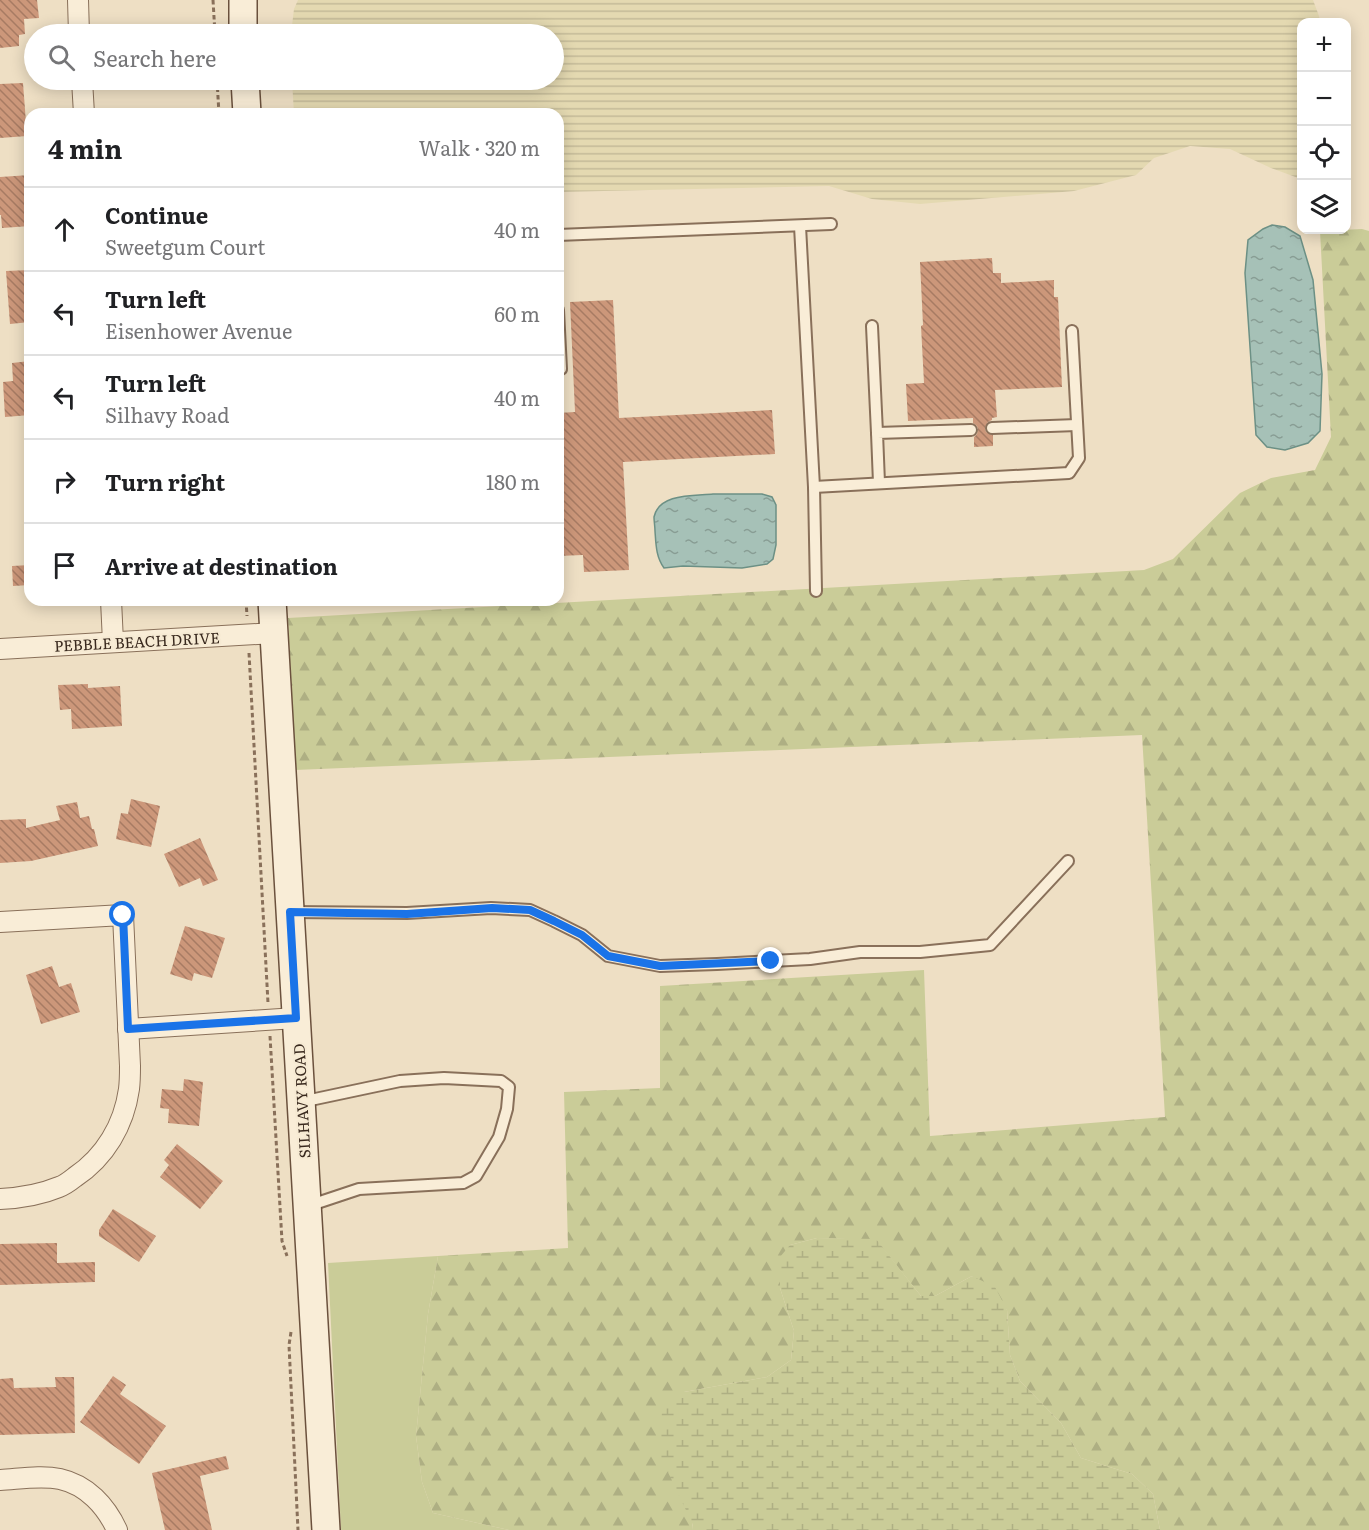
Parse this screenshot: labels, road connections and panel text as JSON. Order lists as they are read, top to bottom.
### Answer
{
  "streets": {
    "street": ["PEBBLE BEACH DRIVE", "SILHAVY ROAD"]
  },
  "crossings": [
    ["PEBBLE BEACH DRIVE", "SILHAVY ROAD"]
  ],
  "page": {
    "map_buttons": ["+", "−"],
    "search": "Search here",
    "heading": ["4 min", "Walk · 320 m"],
    "list": [
      ["Continue", "Sweetgum Court", "40 m"],
      ["Turn left", "Eisenhower Avenue", "60 m"],
      ["Turn left", "Silhavy Road", "40 m"],
      ["Turn right", "180 m"],
      "Arrive at destination"
    ]
  }
}
